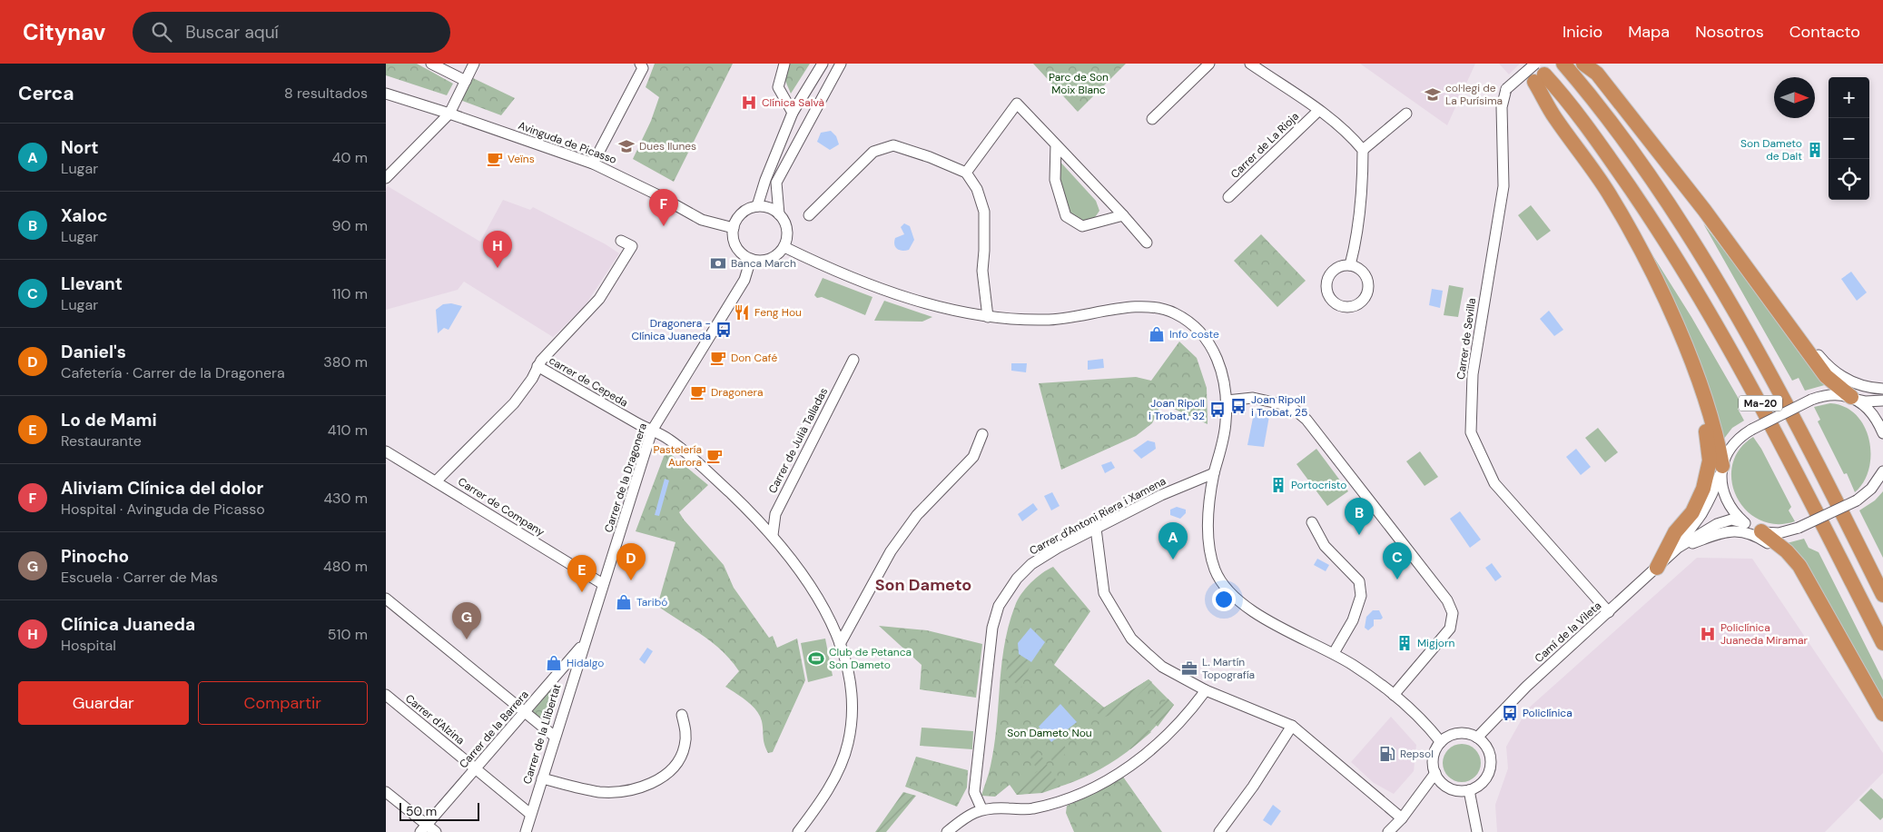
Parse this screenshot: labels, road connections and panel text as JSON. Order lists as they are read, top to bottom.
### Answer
{
  "streets": {
    "highway": ["Ma-20"],
    "street": [
      "Avinguda de Picasso",
      "Carrer de La Rioja",
      "Carrer de Sevilla",
      "carrer de Cepeda",
      "Carrer de Julià Talladas",
      "Carrer de la Dragonera",
      "Carrer de Company",
      "Carrer d'Antoni Riera i Xamena",
      "Camí de la Vileta",
      "Carrer d'Alzina",
      "Carrer de la Barrera",
      "Carrer de la Llibertat"
    ]
  },
  "crossings": [
    ["Avinguda de Picasso", "Carrer de la Dragonera"],
    ["Carrer de Sevilla", "Ma-20"],
    ["Carrer de Sevilla", "Camí de la Vileta"],
    ["carrer de Cepeda", "Carrer de Julià Talladas"],
    ["carrer de Cepeda", "Carrer de la Dragonera"],
    ["Carrer de la Dragonera", "Carrer de Company"],
    ["Carrer de la Dragonera", "Carrer de la Barrera"],
    ["Carrer de la Dragonera", "Carrer de la Llibertat"],
    ["Carrer d'Alzina", "Carrer de la Barrera"],
    ["Carrer d'Alzina", "Carrer de la Llibertat"],
    ["Carrer de la Barrera", "Carrer de la Llibertat"]
  ],
  "districts": ["Son Dameto"],
  "parks": ["Parc de Son Moix Blanc", "Son Dameto Nou"],
  "places": {
    "school or university": ["col·legi de La Purísima", "Dues llunes"],
    "hospital": ["Clínica Salvà", "Policlínica Juaneda Miramar"],
    "building": ["Son Dameto de Dalt", "Portocristo", "Migjorn"],
    "cafe": [
      "Veïns",
      "Don Café",
      "Dragonera",
      "Pastelería Aurora"
    ],
    "bank": ["Banca March"],
    "restaurant": ["Feng Hou"],
    "bus stop": [
      "Dragonera - Clínica Juaneda",
      "Joan Ripoll i Trobat, 25",
      "Joan Ripoll i Trobat, 32",
      "Policlínica"
    ],
    "shop": ["Info coste", "Taribó", "Hidalgo"],
    "sports": ["Club de Petanca Son Dameto"],
    "office": ["L. Martín Topografía"],
    "fuel station": ["Repsol"]
  },
  "scale_bar": "50 m",
  "north": "right",
  "page": {
    "header": "Citynav",
    "search": "Buscar aquí",
    "nav": [
      "Inicio",
      "Mapa",
      "Nosotros",
      "Contacto"
    ],
    "heading": ["Cerca", "8 resultados"],
    "map_buttons": ["+", "−"],
    "list": [
      {
        "mark": "A",
        "name": "Nort",
        "note": "Lugar",
        "value": "40 m"
      },
      {
        "mark": "B",
        "name": "Xaloc",
        "note": "Lugar",
        "value": "90 m"
      },
      {
        "mark": "C",
        "name": "Llevant",
        "note": "Lugar",
        "value": "110 m"
      },
      {
        "mark": "D",
        "name": "Daniel's",
        "note": "Cafetería · Carrer de la Dragonera",
        "value": "380 m"
      },
      {
        "mark": "E",
        "name": "Lo de Mami",
        "note": "Restaurante",
        "value": "410 m"
      },
      {
        "mark": "F",
        "name": "Aliviam Clínica del dolor",
        "note": "Hospital · Avinguda de Picasso",
        "value": "430 m"
      },
      {
        "mark": "G",
        "name": "Pinocho",
        "note": "Escuela · Carrer de Mas",
        "value": "480 m"
      },
      {
        "mark": "H",
        "name": "Clínica Juaneda",
        "note": "Hospital",
        "value": "510 m"
      }
    ],
    "pins": [
      "F",
      "H",
      "B",
      "A",
      "C",
      "D",
      "E",
      "G"
    ],
    "buttons": ["Guardar", "Compartir"],
    "scale": "50 m"
  }
}
